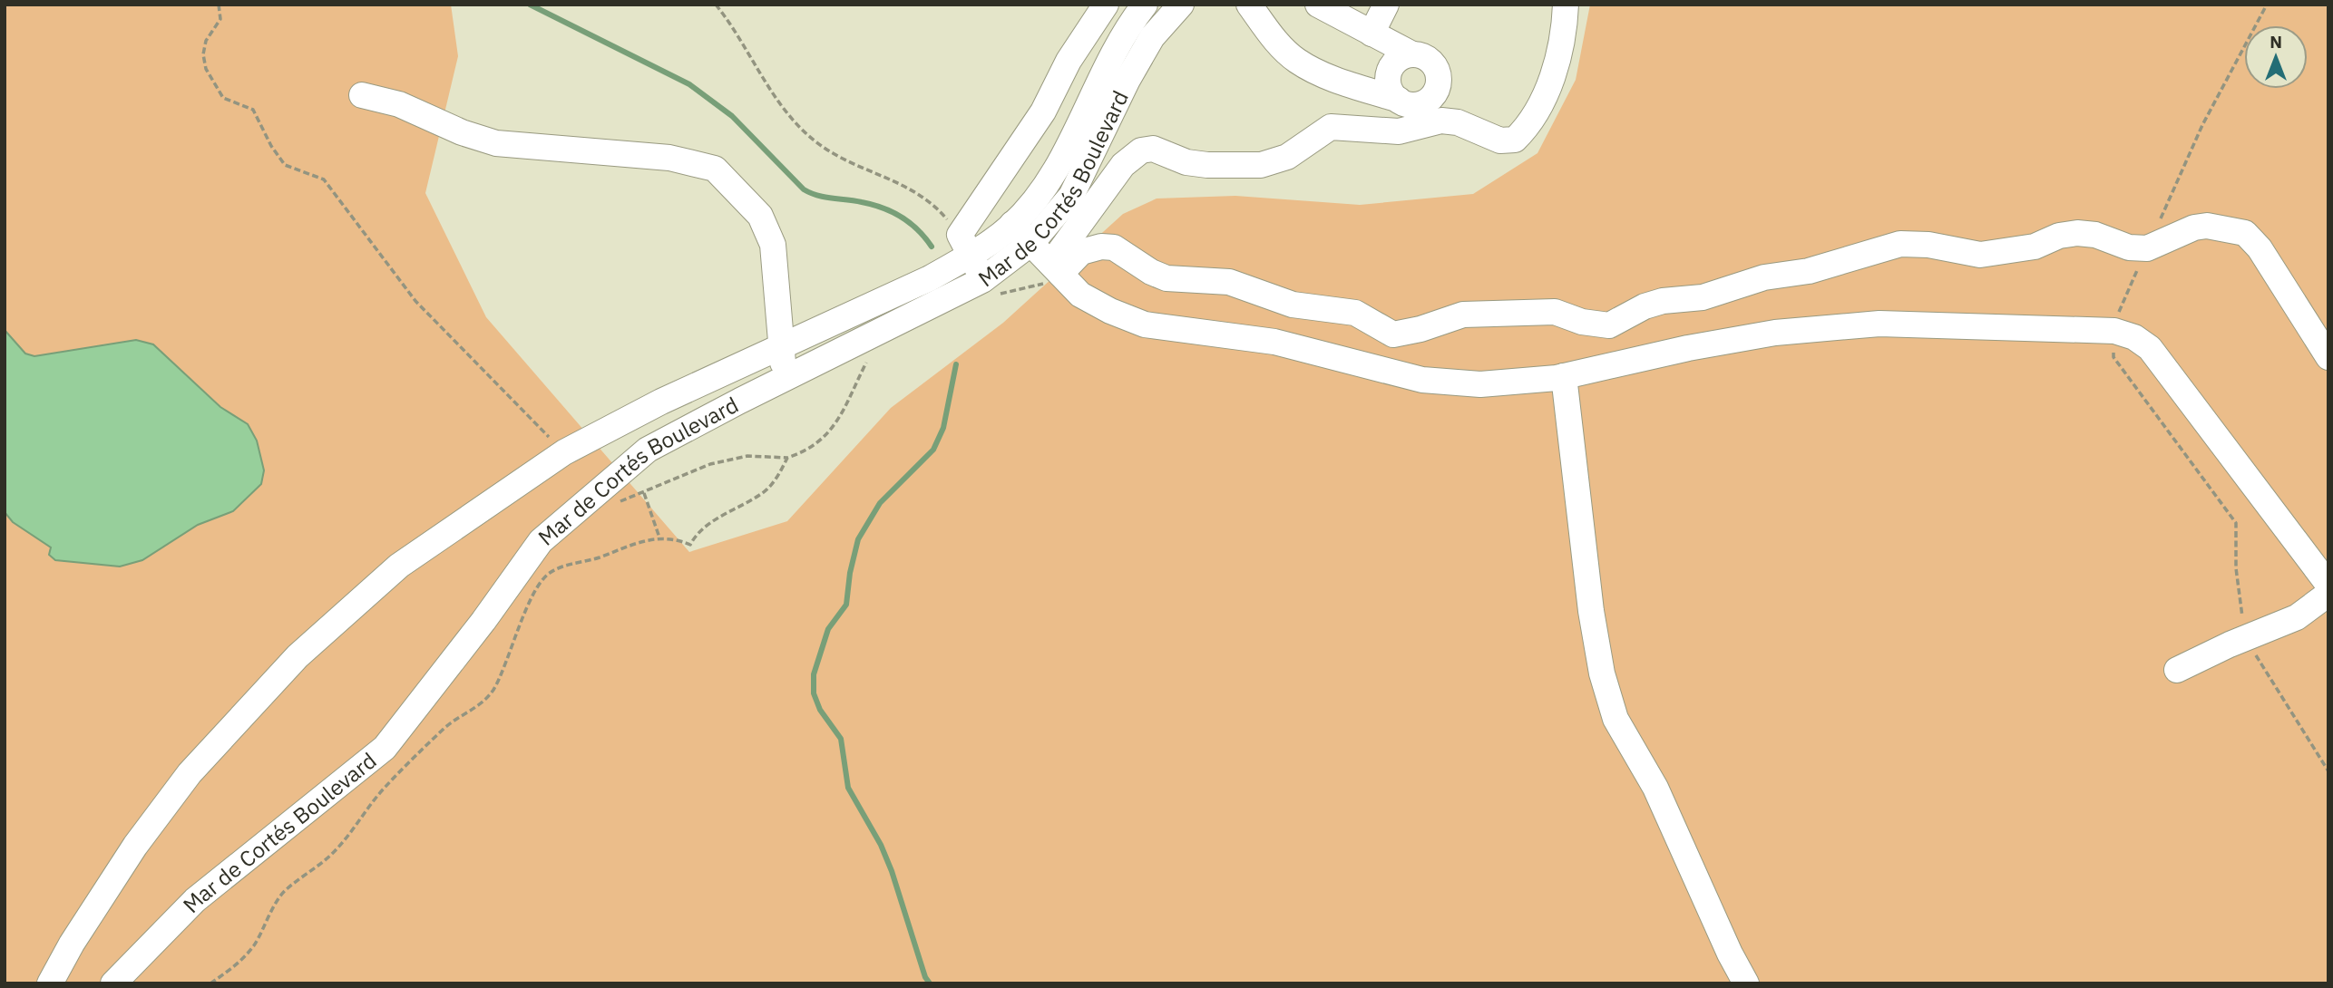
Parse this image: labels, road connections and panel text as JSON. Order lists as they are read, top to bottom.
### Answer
{
  "streets": {
    "street": ["Mar de Cortés Boulevard"]
  },
  "north": "top"
}
